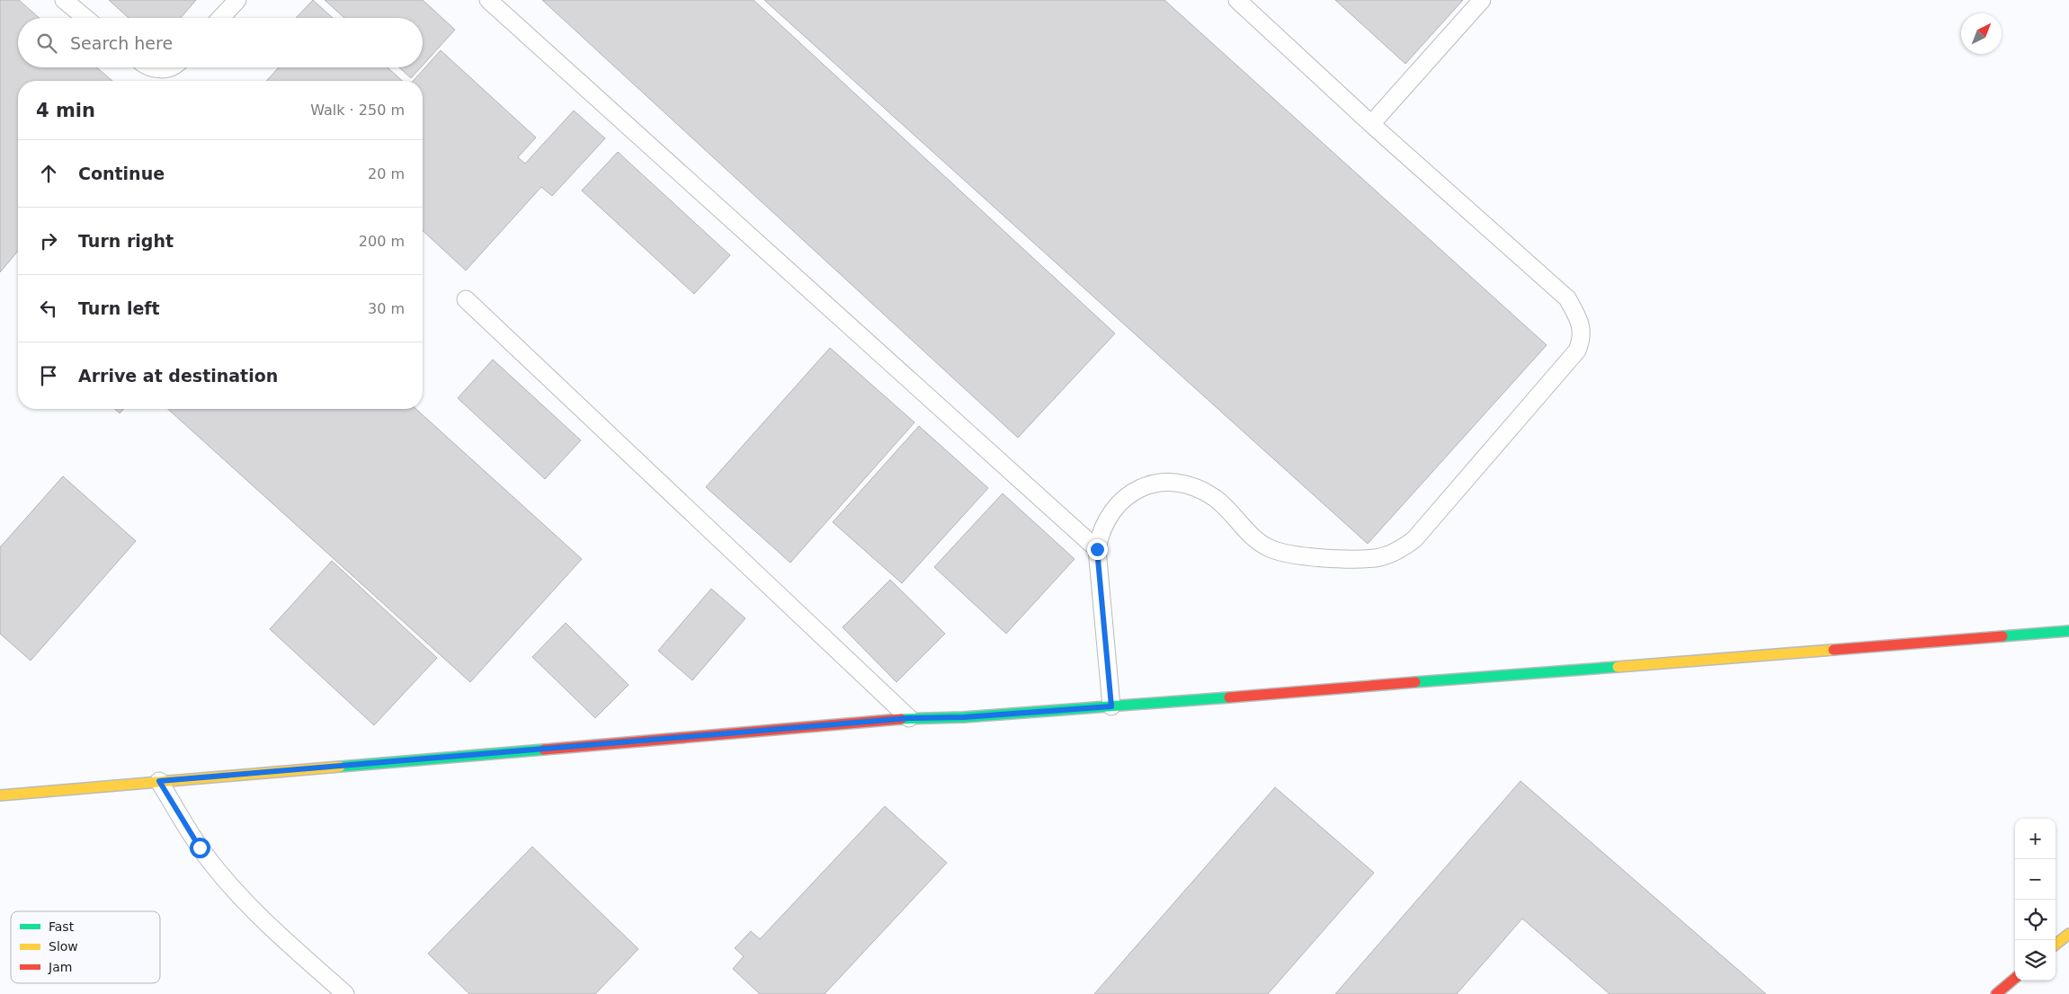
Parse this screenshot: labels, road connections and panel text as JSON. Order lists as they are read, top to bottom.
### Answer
{
  "legend": ["Fast", "Slow", "Jam"],
  "north": "top right",
  "page": {
    "search": "Search here",
    "heading": ["4 min", "Walk · 250 m"],
    "list": [
      ["Continue", "20 m"],
      ["Turn right", "200 m"],
      ["Turn left", "30 m"],
      "Arrive at destination"
    ],
    "map_buttons": ["+", "−"]
  }
}
